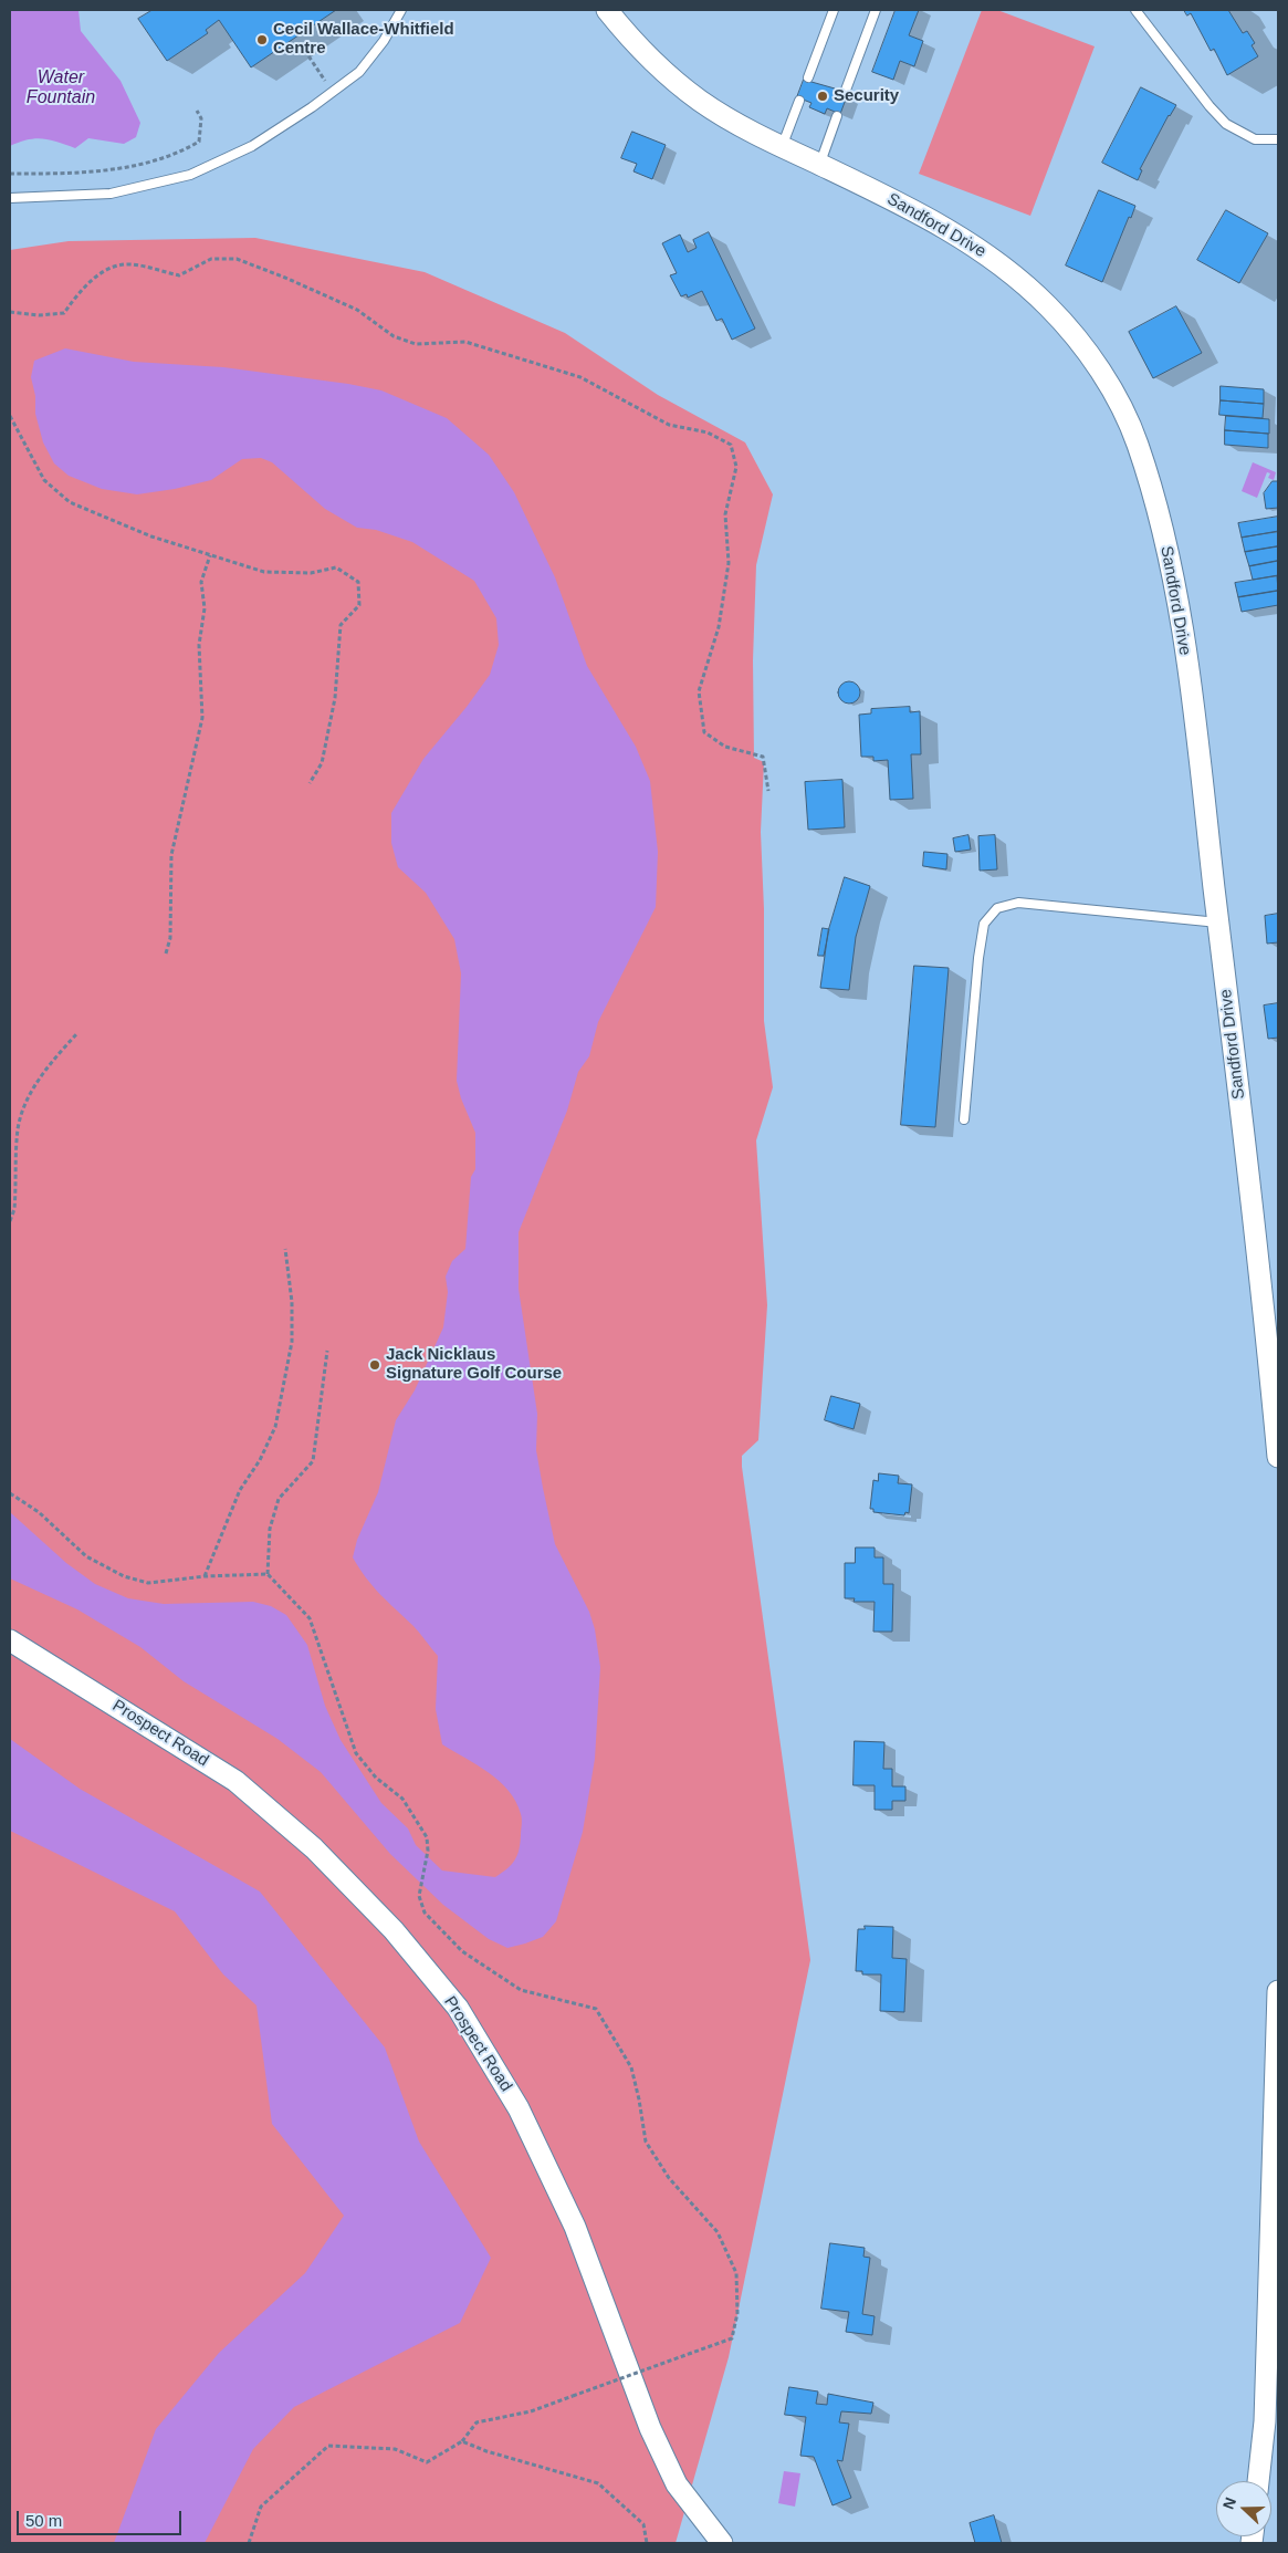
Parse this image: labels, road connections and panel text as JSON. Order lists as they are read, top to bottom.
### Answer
{
  "streets": {
    "street": ["Sandford Drive", "Prospect Road"]
  },
  "water": ["Water Fountain"],
  "places": ["Cecil Wallace-Whitfield Centre", "Security", "Jack Nicklaus Signature Golf Course"],
  "scale_bar": "50 m",
  "north": "left"
}
